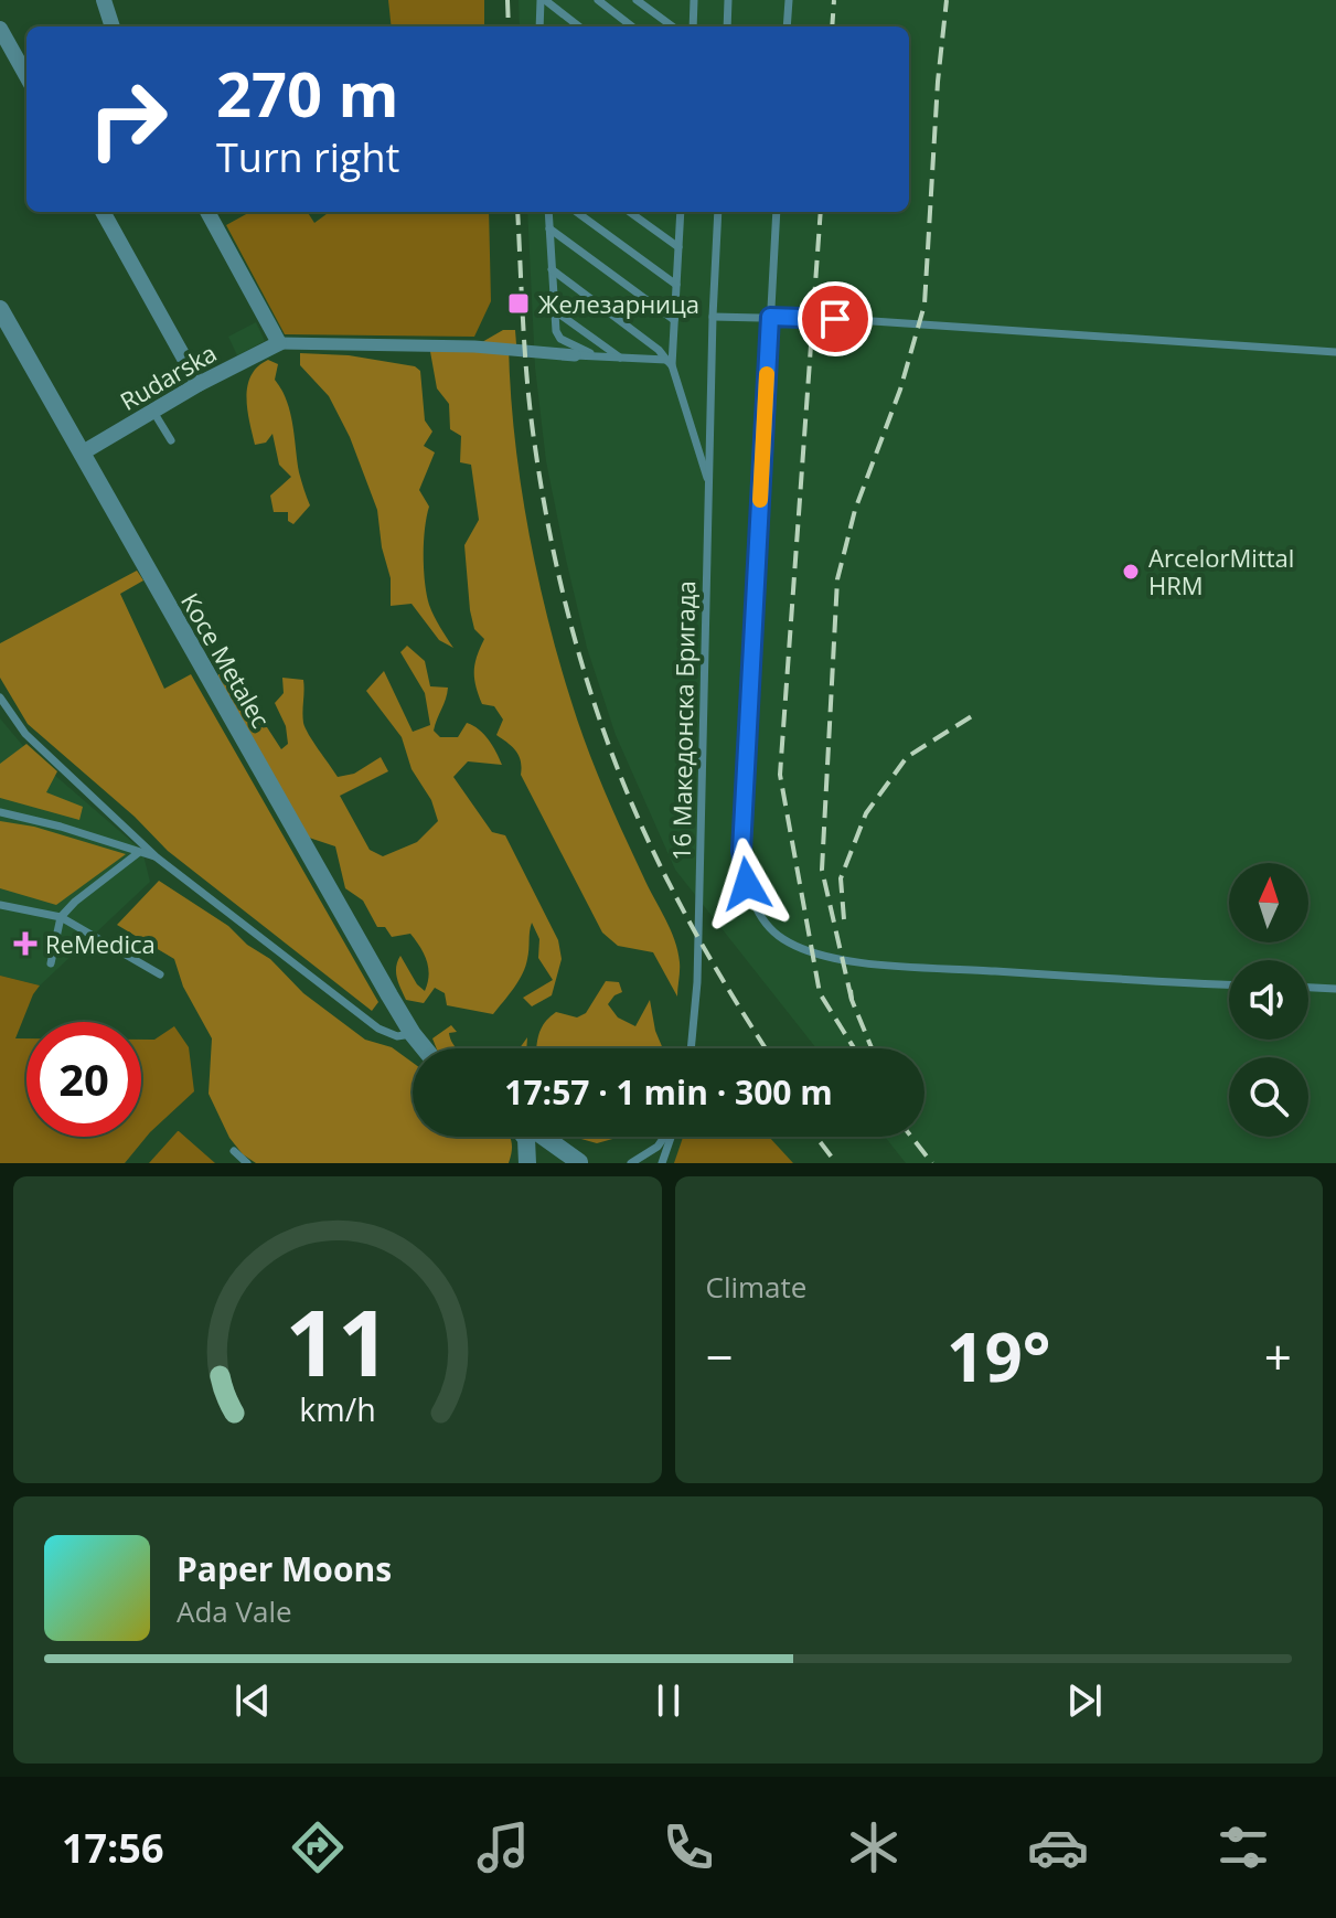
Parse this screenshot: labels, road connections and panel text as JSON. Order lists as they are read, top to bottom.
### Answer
{
  "streets": {
    "street": ["Rudarska", "Koce Metalec"],
    "lane": ["16 Македонска Бригада"]
  },
  "crossings": [
    ["Rudarska", "Koce Metalec"]
  ],
  "places": {
    "transit": ["Железарница"],
    "other": ["ArcelorMittal HRM"],
    "health": ["ReMedica"]
  },
  "north": "top",
  "page": {
    "turn": ["270 m", "Turn right"],
    "limit": "20",
    "trip": "17:57 · 1 min · 300 m",
    "tile": "Climate",
    "heat": ["−", "19°", "+"],
    "song": ["Paper Moons", "Ada Vale"],
    "tabs": "17:56",
    "gauge": ["11", "km/h"]
  }
}
